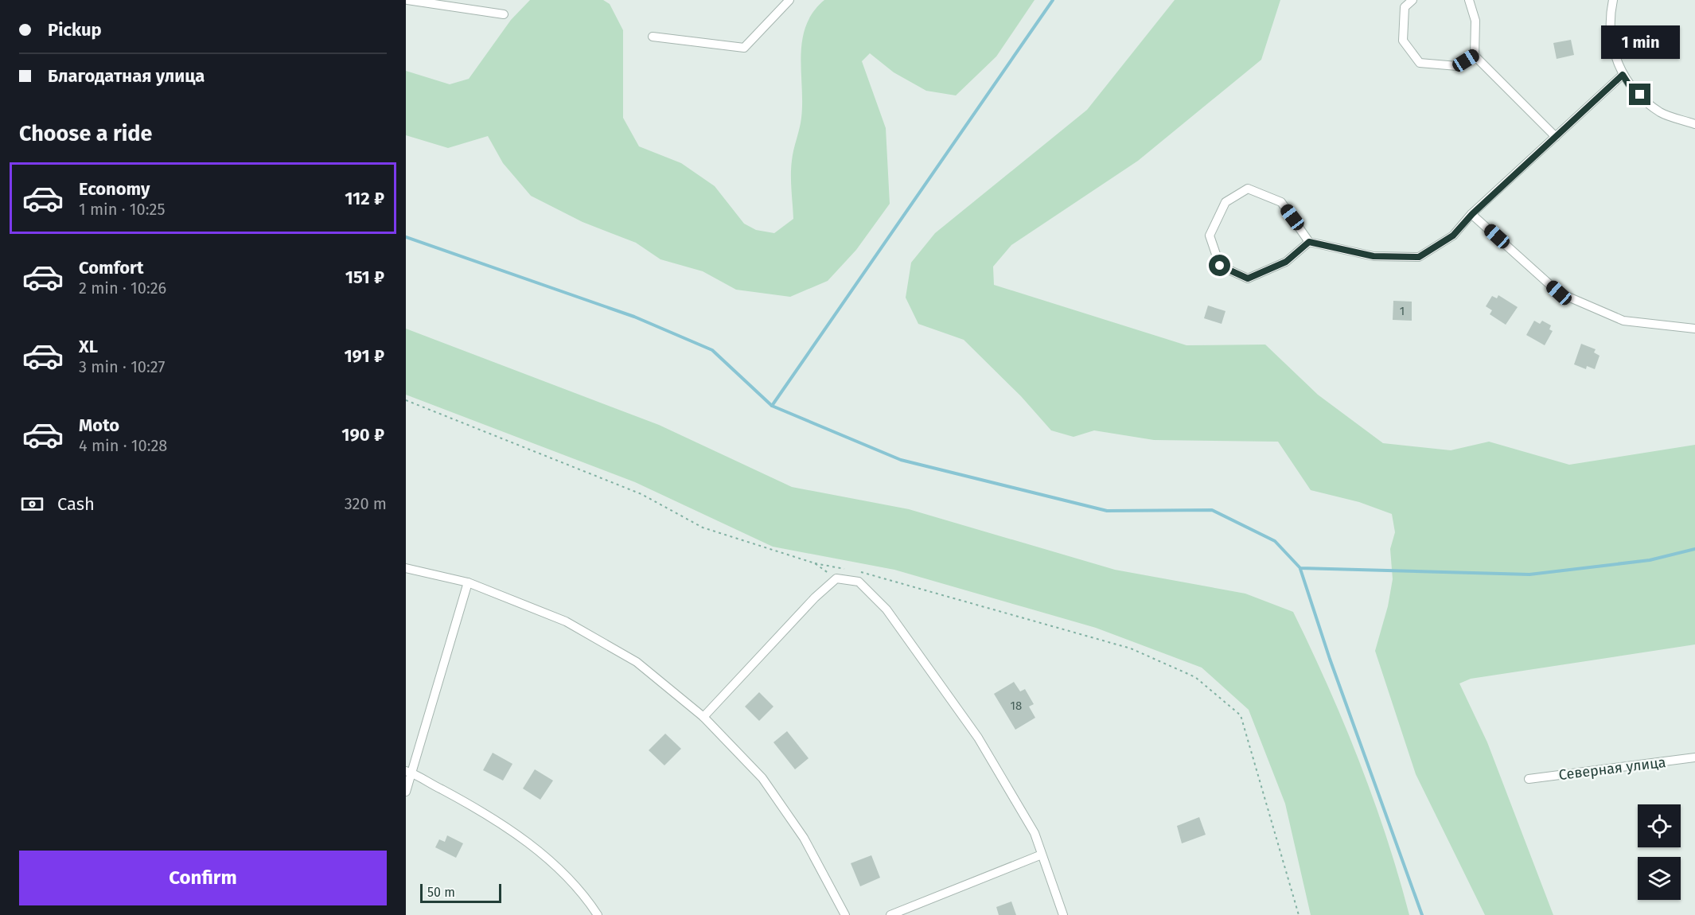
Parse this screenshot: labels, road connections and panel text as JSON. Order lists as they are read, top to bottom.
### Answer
{
  "streets": {
    "street": ["Северная улица"]
  },
  "house_numbers": ["1", "18"],
  "scale_bar": "50 m",
  "page": {
    "banner": ["Pickup", "Благодатная улица"],
    "bubble": "1 min",
    "heading": "Choose a ride",
    "list": [
      {
        "name": "Economy",
        "note": "1 min · 10:25",
        "value": "112 ₽"
      },
      {
        "name": "Comfort",
        "note": "2 min · 10:26",
        "value": "151 ₽"
      },
      {
        "name": "XL",
        "note": "3 min · 10:27",
        "value": "191 ₽"
      },
      {
        "name": "Moto",
        "note": "4 min · 10:28",
        "value": "190 ₽"
      }
    ],
    "pay": ["Cash", "320 m"],
    "buttons": "Confirm",
    "scale": "50 m"
  }
}
